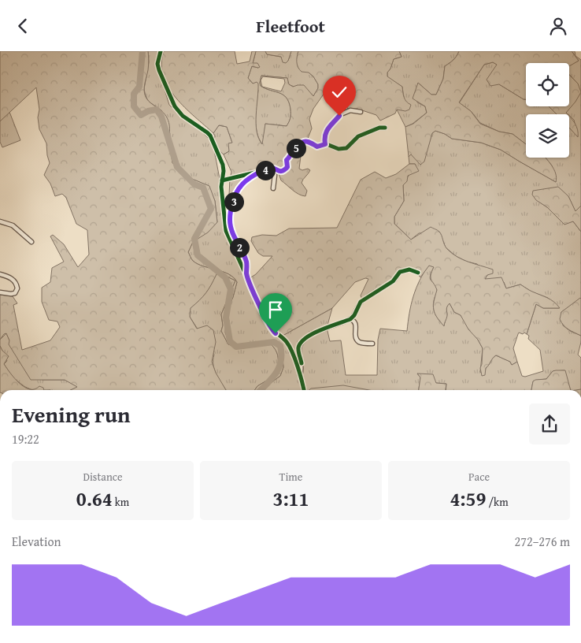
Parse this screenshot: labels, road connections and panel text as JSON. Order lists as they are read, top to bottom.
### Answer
{
  "page": {
    "header": "Fleetfoot",
    "pins": [
      "5",
      "4",
      "3",
      "2"
    ],
    "heading": ["Evening run", "19:22"],
    "stats": [
      ["Distance", "0.64 km"],
      ["Time", "3:11"],
      ["Pace", "4:59 /km"]
    ],
    "chart": ["Elevation", "272–276 m"]
  }
}
